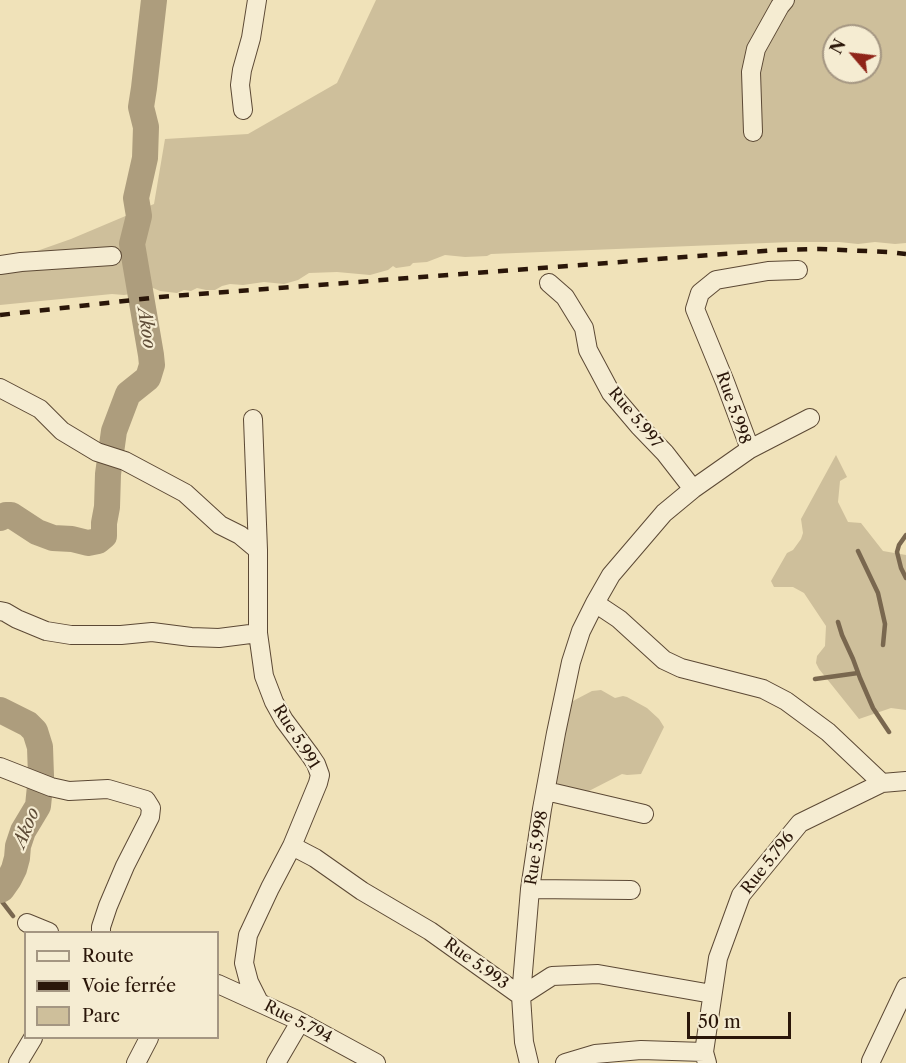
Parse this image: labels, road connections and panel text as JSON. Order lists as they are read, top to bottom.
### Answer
{
  "streets": {
    "street": [
      "Rue 5.998",
      "Rue 5.997",
      "Rue 5.991",
      "Rue 5.796",
      "Rue 5.993",
      "Rue 5.794"
    ]
  },
  "crossings": [
    ["Rue 5.998", "Rue 5.997"],
    ["Rue 5.998", "Rue 5.993"],
    ["Rue 5.991", "Rue 5.993"],
    ["Rue 5.991", "Rue 5.794"],
    ["Rue 5.796", "Rue 5.993"]
  ],
  "water": ["Akoo"],
  "legend": ["Route", "Voie ferrée", "Parc"],
  "scale_bar": "50 m",
  "north": "top left"
}
